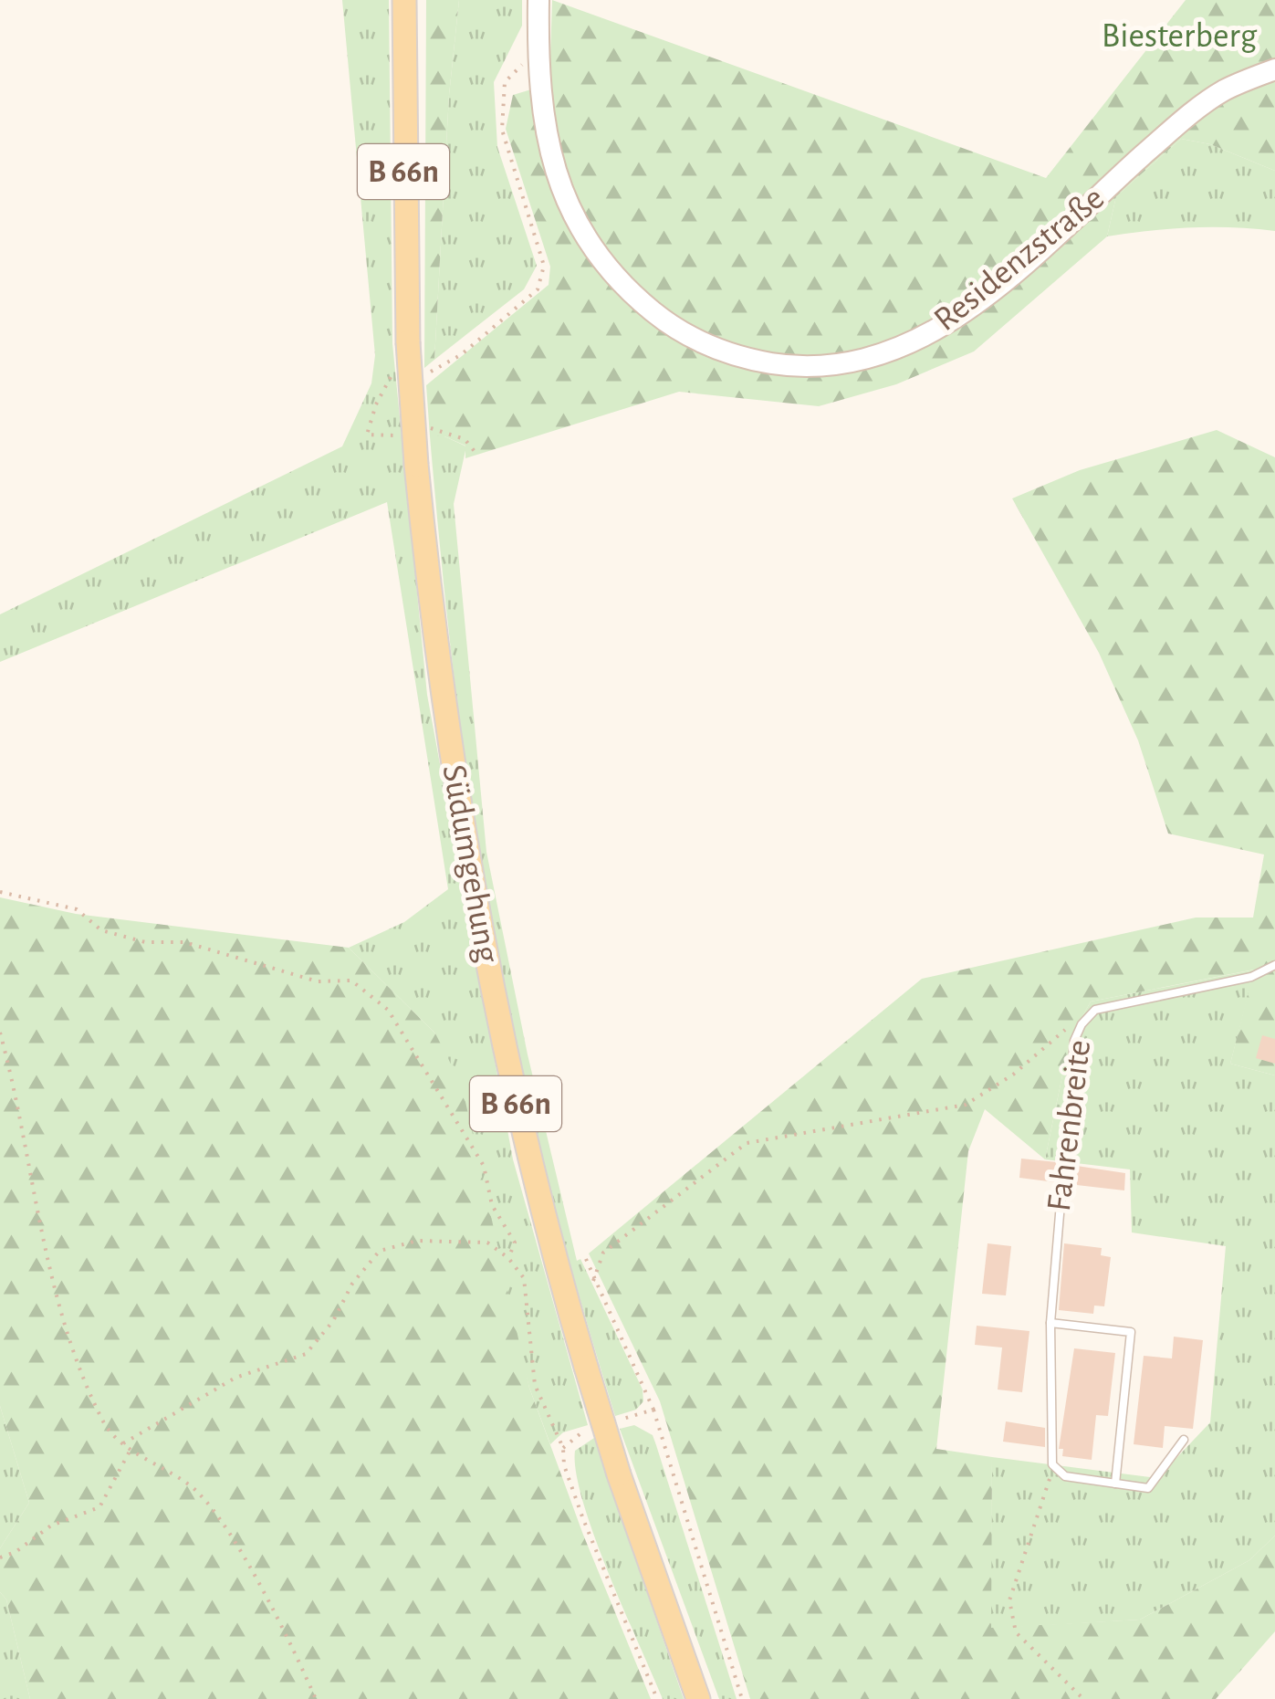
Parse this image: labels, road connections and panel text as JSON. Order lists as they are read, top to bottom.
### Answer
{
  "streets": {
    "main road": ["B 66n", "Residenzstraße", "Südumgehung"],
    "lane": ["Fahrenbreite"]
  },
  "parks": ["Biesterberg"]
}
